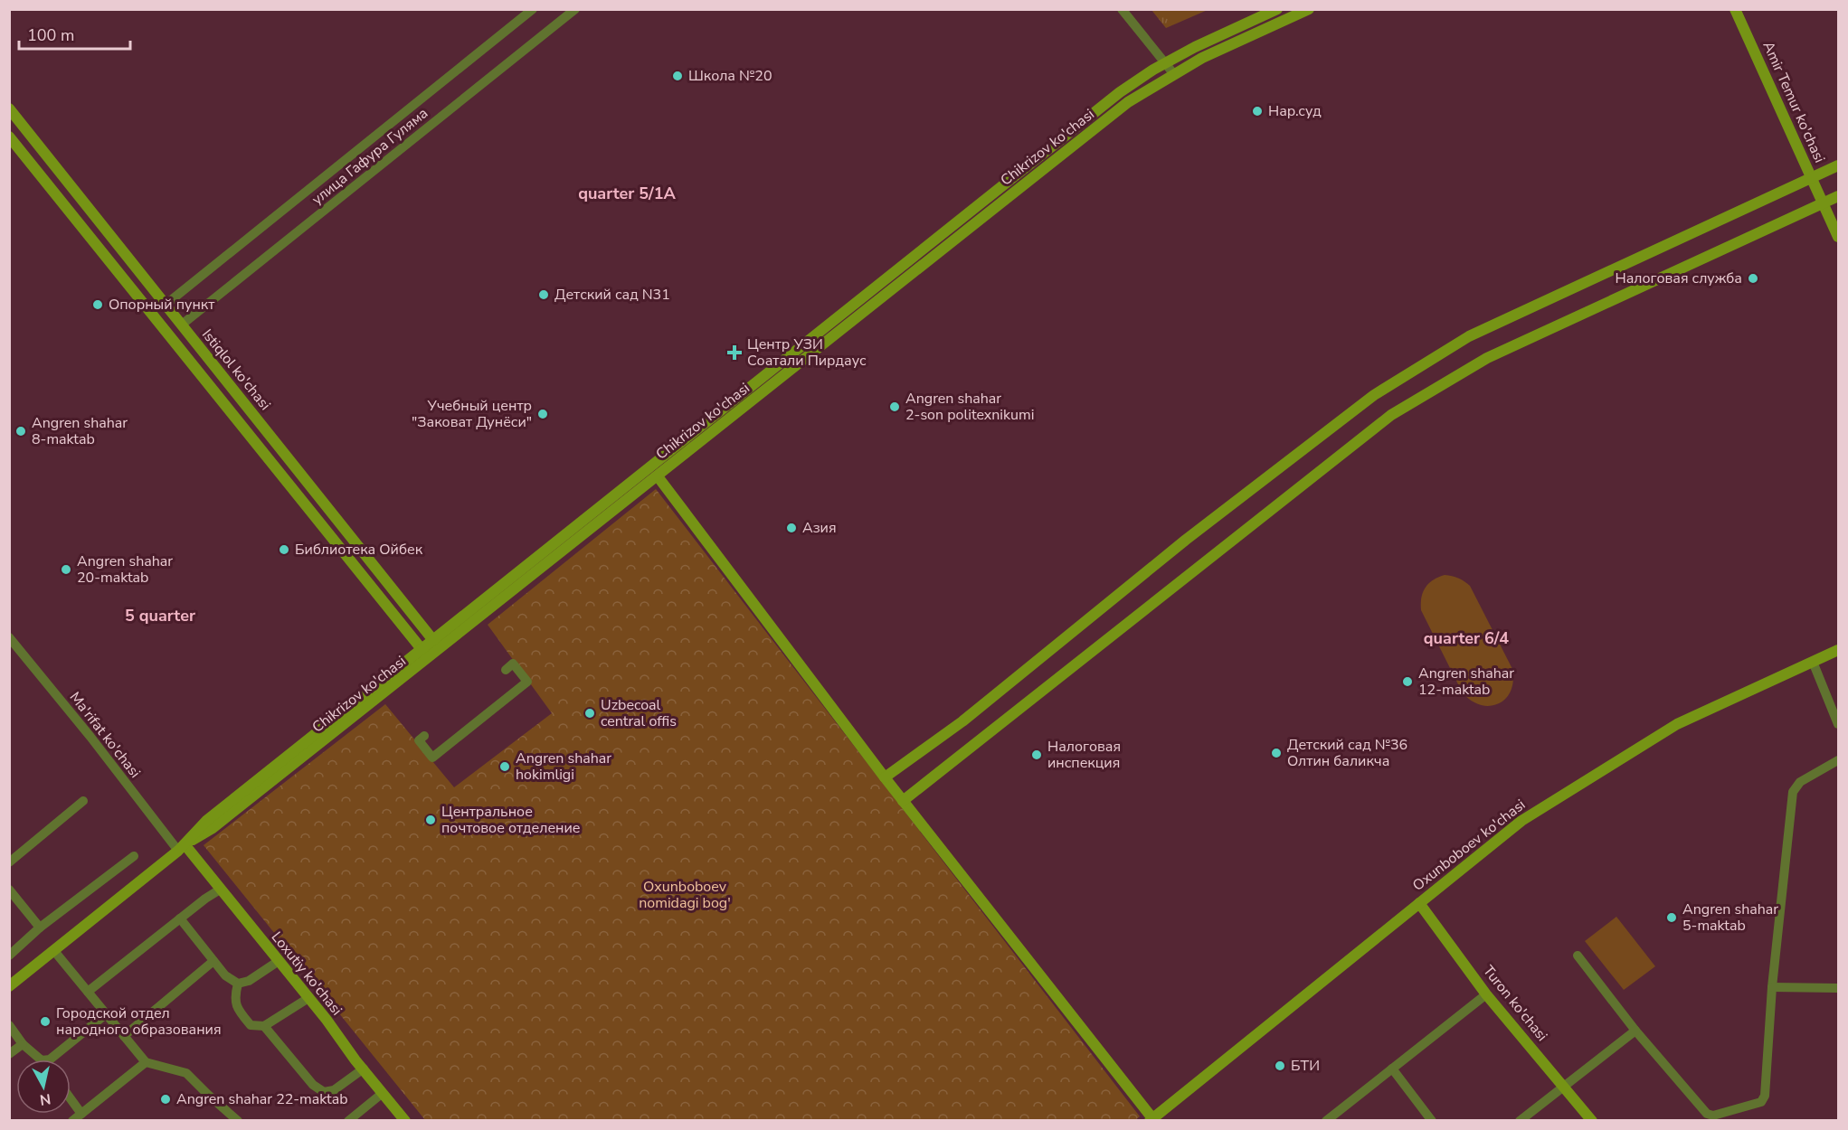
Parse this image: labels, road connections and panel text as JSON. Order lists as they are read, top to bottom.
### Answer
{
  "streets": {
    "main road": [
      "Amir Temur ko'chasi",
      "Chikrizov ko'chasi",
      "Istiqlol ko'chasi",
      "Oxunboboev ko'chasi",
      "Loxutiy ko'chasi",
      "Turon ko'chasi"
    ],
    "street": ["улица Гафура Гуляма", "Ma'rifat ko'chasi"]
  },
  "crossings": [
    ["Chikrizov ko'chasi", "Istiqlol ko'chasi"],
    ["Chikrizov ko'chasi", "Ma'rifat ko'chasi"],
    ["Chikrizov ko'chasi", "Loxutiy ko'chasi"],
    ["улица Гафура Гуляма", "Istiqlol ko'chasi"],
    ["Ma'rifat ko'chasi", "Loxutiy ko'chasi"],
    ["Oxunboboev ko'chasi", "Turon ko'chasi"]
  ],
  "districts": ["quarter 5/1A", "5 quarter", "quarter 6/4"],
  "parks": ["Oxunboboev nomidagi bog'"],
  "places": {
    "other": [
      "Школа №20",
      "Нар.суд",
      "Налоговая служба",
      "Детский сад N31",
      "Опорный пункт",
      "Angren shahar 2-son politexnikumi",
      "Учебный центр \"Заковат Дунёси\"",
      "Angren shahar 8-maktab",
      "Азия",
      "Библиотека Ойбек",
      "Angren shahar 20-maktab",
      "Angren shahar 12-maktab",
      "Uzbecoal central offis",
      "Детский сад №36 Олтин баликча",
      "Налоговая инспекция",
      "Angren shahar hokimligi",
      "Центральное почтовое отделение",
      "Angren shahar 5-maktab",
      "Городской отдел народного образования",
      "БТИ",
      "Angren shahar 22-maktab"
    ],
    "health": ["Центр УЗИ Соатали Пирдаус"]
  },
  "scale_bar": "100 m",
  "north": "bottom"
}
